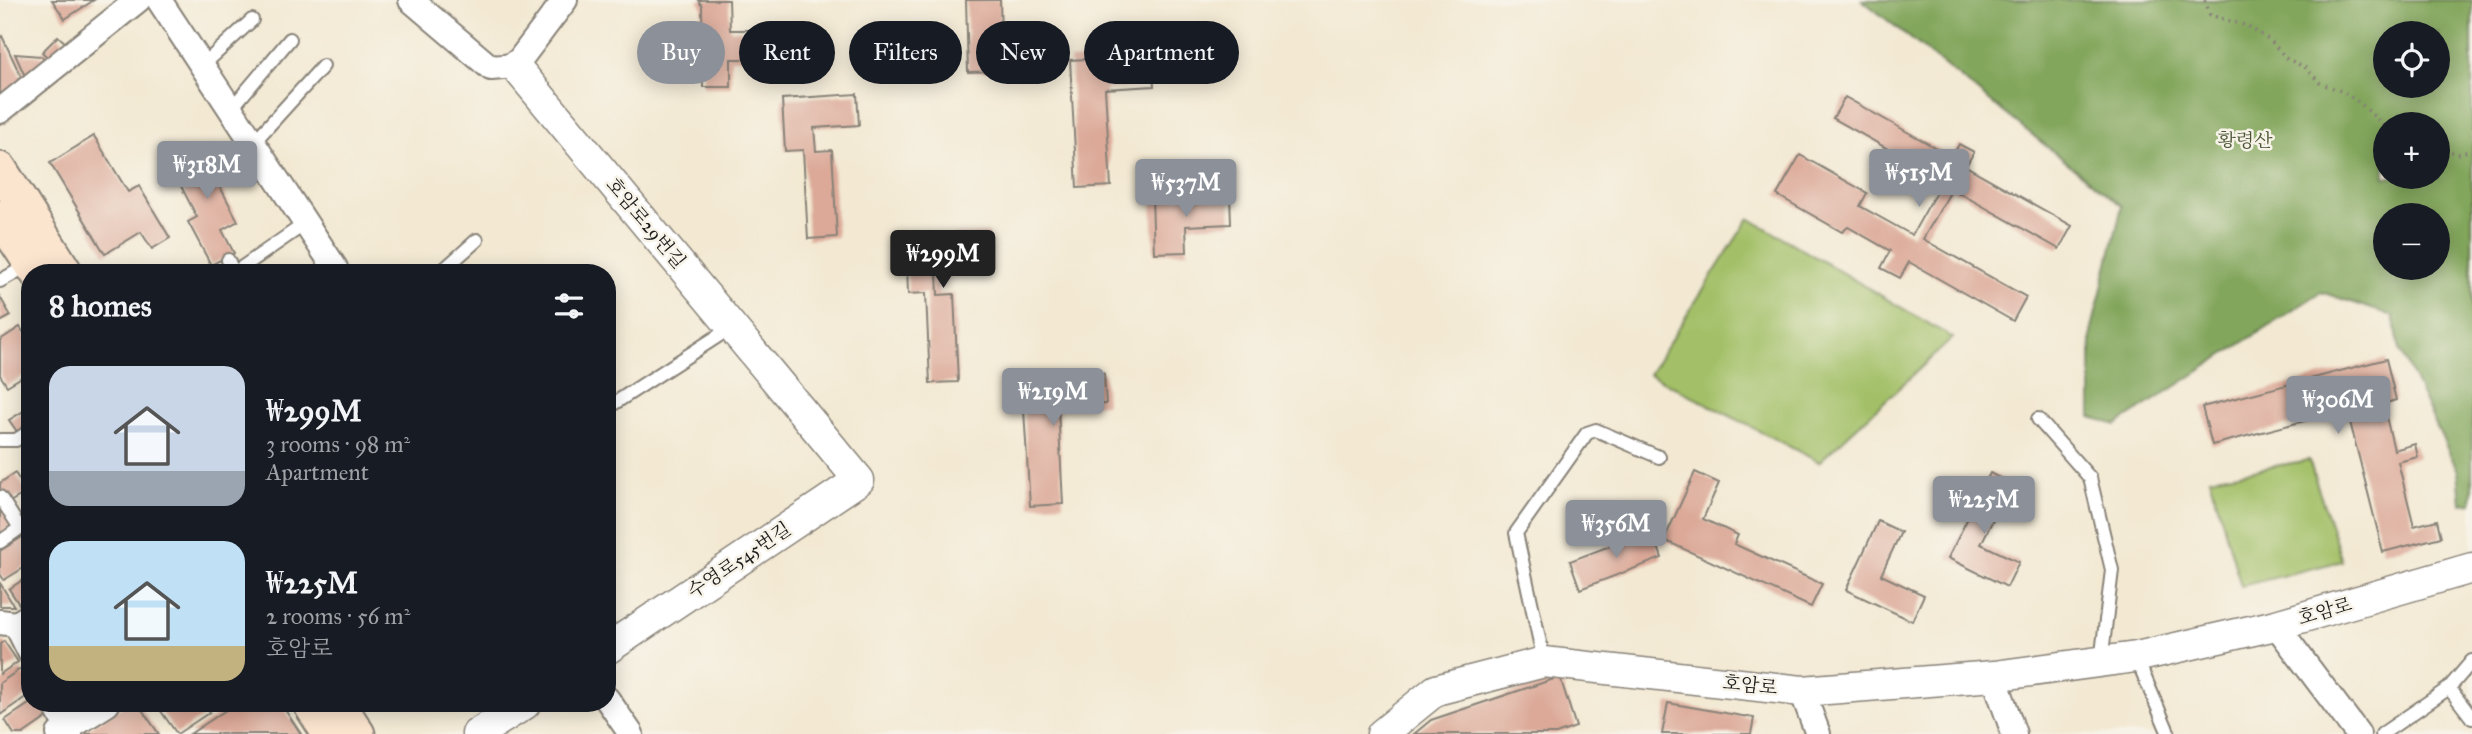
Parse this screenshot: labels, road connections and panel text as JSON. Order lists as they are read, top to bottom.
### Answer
{
  "streets": {
    "street": ["호암로29번길", "수영로545번길", "호암로"]
  },
  "crossings": [
    ["호암로29번길", "수영로545번길"]
  ],
  "parks": ["황령산"],
  "page": {
    "map_buttons": ["+", "−"],
    "chip": [
      "Buy",
      "Rent",
      "Filters",
      "New",
      "Apartment"
    ],
    "price": [
      "₩318M",
      "₩515M",
      "₩537M",
      "₩299M",
      "₩219M",
      "₩306M",
      "₩225M",
      "₩356M"
    ],
    "heading": "8 homes",
    "list": [
      {
        "name": "₩299M",
        "note": "3 rooms · 98 m² · Apartment"
      },
      {
        "name": "₩225M",
        "note": "2 rooms · 56 m² · 호암로"
      }
    ]
  }
}
